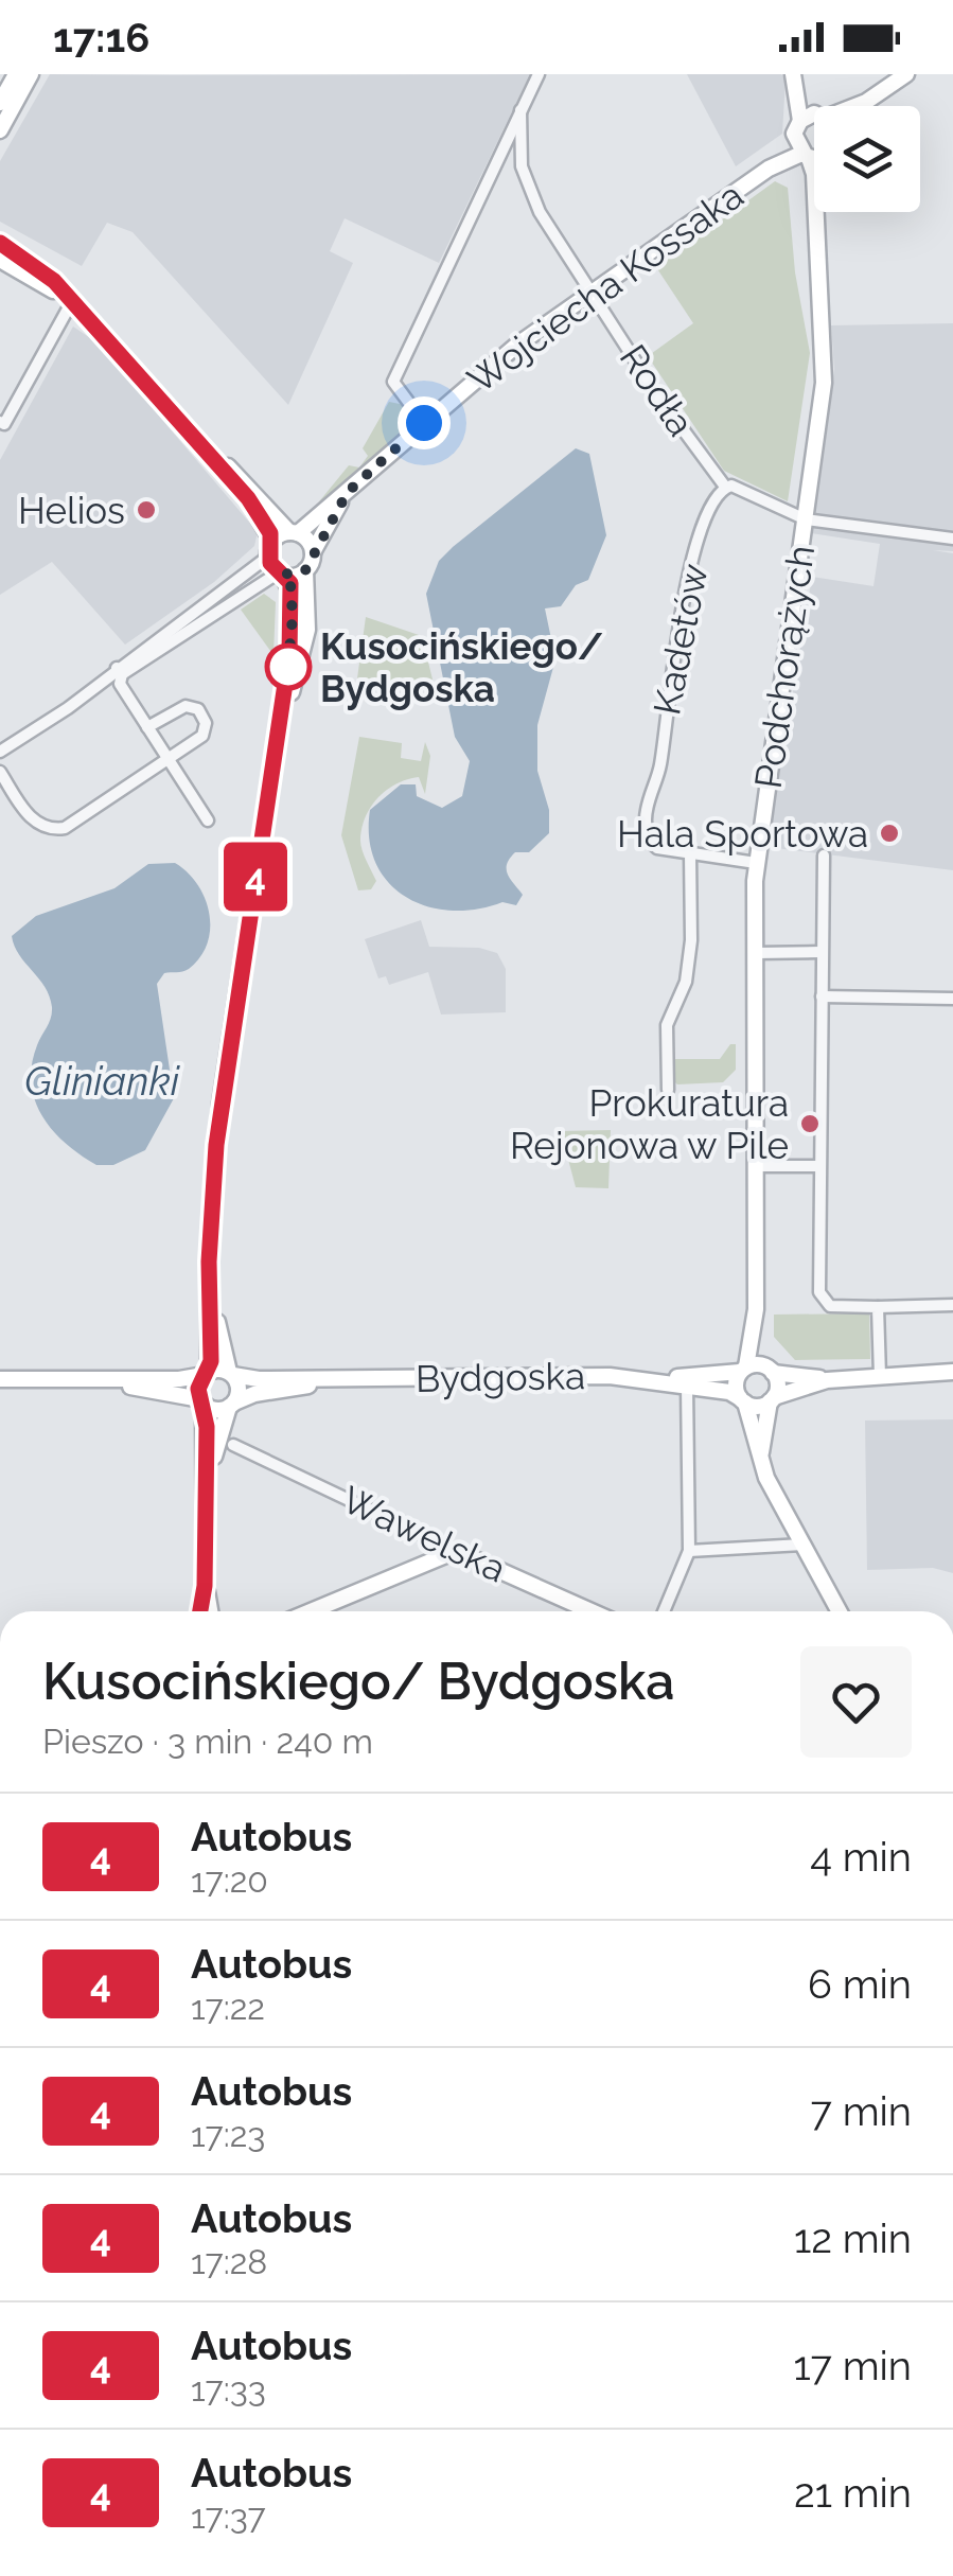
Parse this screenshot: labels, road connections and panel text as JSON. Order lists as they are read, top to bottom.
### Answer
{
  "streets": {
    "street": [
      "Wojciecha Kossaka",
      "Rodła",
      "Kadetów",
      "Podchorążych",
      "Bydgoska",
      "Wawelska"
    ]
  },
  "crossings": [
    ["Wojciecha Kossaka", "Rodła"],
    ["Wojciecha Kossaka", "Podchorążych"],
    ["Rodła", "Kadetów"],
    ["Kadetów", "Podchorążych"],
    ["Podchorążych", "Bydgoska"]
  ],
  "water": ["Glinianki"],
  "places": [
    "Helios",
    "Kusocińskiego/ Bydgoska",
    "Hala Sportowa",
    "Prokuratura Rejonowa w Pile"
  ],
  "lines": ["bus line 4"],
  "page": {
    "status": "17:16",
    "on_map": "4",
    "heading": ["Kusocińskiego/ Bydgoska", "Pieszo · 3 min · 240 m"],
    "list": [
      {
        "mark": "4",
        "name": "Autobus",
        "note": "17:20",
        "value": "4 min"
      },
      {
        "mark": "4",
        "name": "Autobus",
        "note": "17:22",
        "value": "6 min"
      },
      {
        "mark": "4",
        "name": "Autobus",
        "note": "17:23",
        "value": "7 min"
      },
      {
        "mark": "4",
        "name": "Autobus",
        "note": "17:28",
        "value": "12 min"
      },
      {
        "mark": "4",
        "name": "Autobus",
        "note": "17:33",
        "value": "17 min"
      },
      {
        "mark": "4",
        "name": "Autobus",
        "note": "17:37",
        "value": "21 min"
      }
    ]
  }
}
